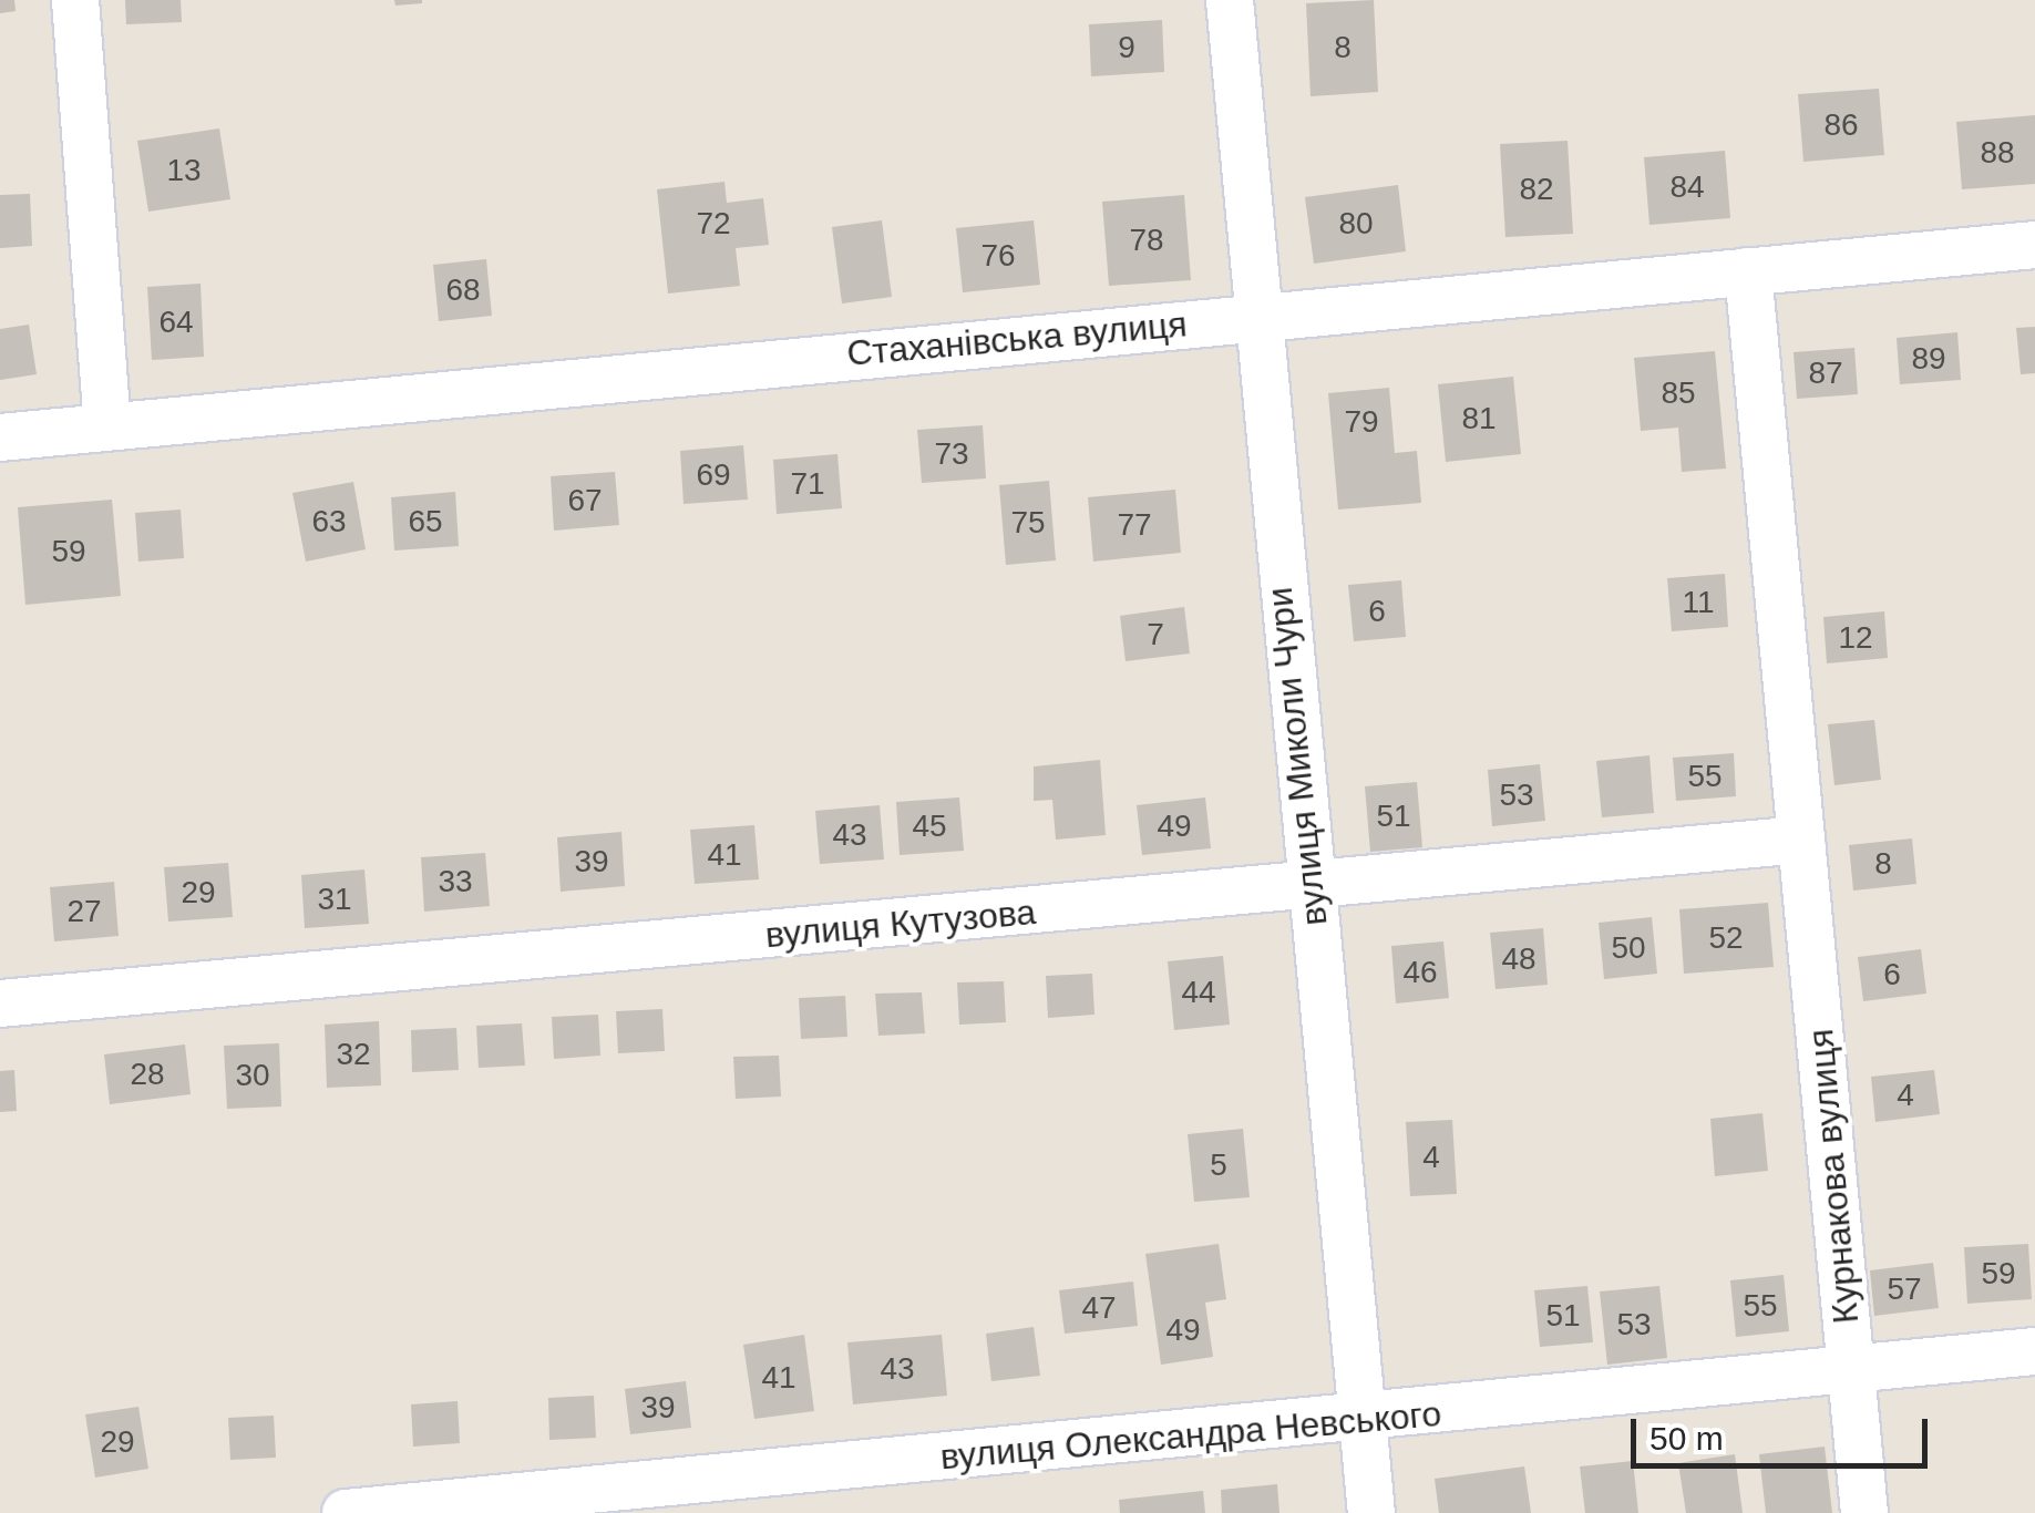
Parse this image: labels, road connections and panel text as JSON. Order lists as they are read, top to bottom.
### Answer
{
  "streets": {
    "street": [
      "Стаханівська вулиця",
      "вулиця Миколи Чури",
      "вулиця Кутузова",
      "Курнакова вулиця",
      "вулиця Олександра Невського"
    ]
  },
  "crossings": [
    ["Стаханівська вулиця", "вулиця Миколи Чури"],
    ["Стаханівська вулиця", "Курнакова вулиця"],
    ["вулиця Миколи Чури", "вулиця Кутузова"],
    ["вулиця Миколи Чури", "вулиця Олександра Невського"],
    ["вулиця Кутузова", "Курнакова вулиця"],
    ["Курнакова вулиця", "вулиця Олександра Невського"]
  ],
  "house_numbers": [
    "9",
    "8",
    "86",
    "88",
    "13",
    "84",
    "82",
    "72",
    "80",
    "78",
    "76",
    "68",
    "64",
    "89",
    "87",
    "85",
    "81",
    "79",
    "73",
    "69",
    "71",
    "67",
    "63",
    "65",
    "75",
    "77",
    "59",
    "11",
    "6",
    "7",
    "12",
    "55",
    "53",
    "51",
    "45",
    "49",
    "43",
    "41",
    "39",
    "8",
    "33",
    "29",
    "31",
    "27",
    "52",
    "50",
    "48",
    "46",
    "6",
    "44",
    "32",
    "28",
    "30",
    "4",
    "4",
    "5",
    "59",
    "57",
    "55",
    "47",
    "51",
    "53",
    "49",
    "43",
    "41",
    "39",
    "29"
  ],
  "scale_bar": "50 m"
}
